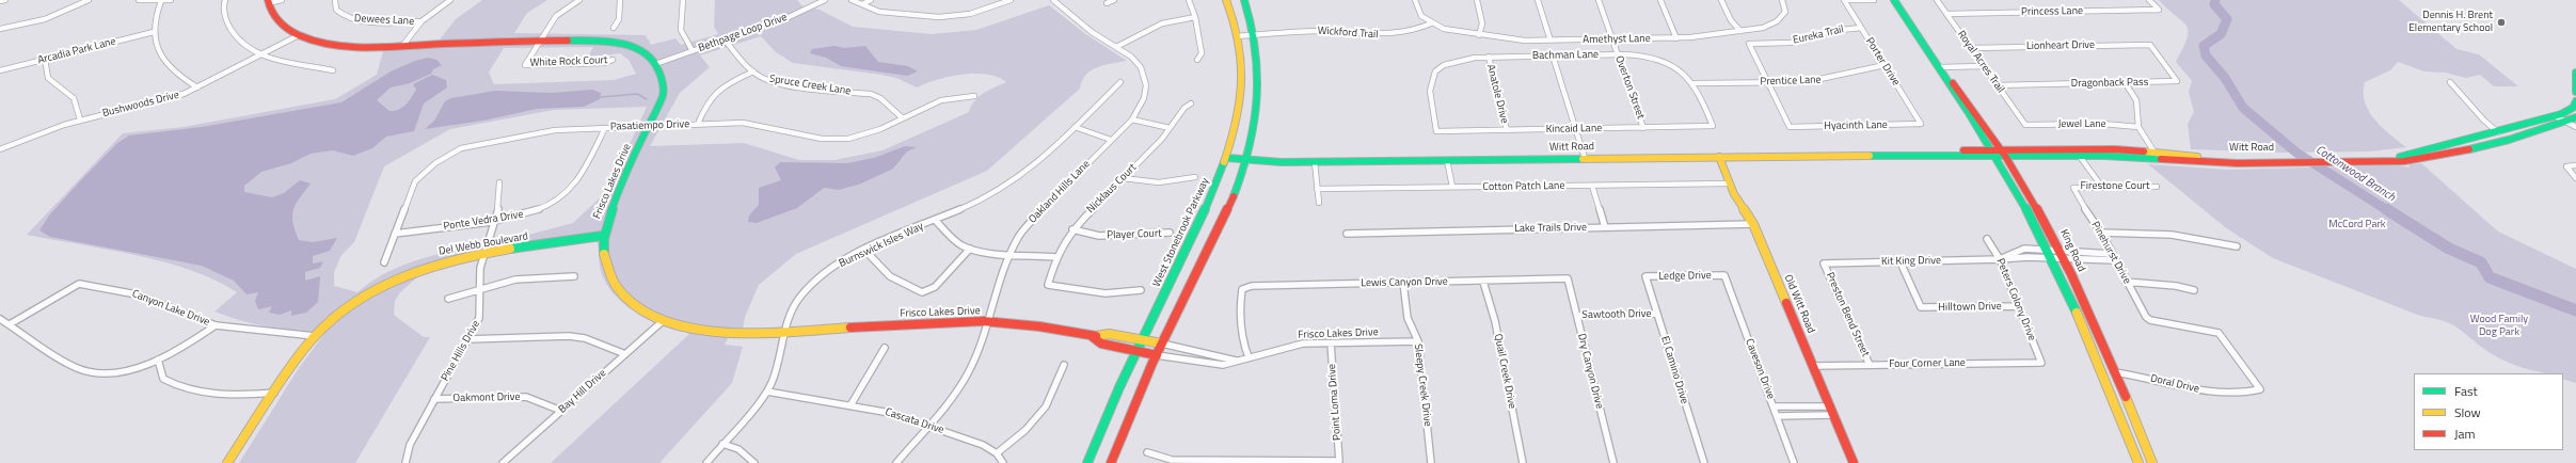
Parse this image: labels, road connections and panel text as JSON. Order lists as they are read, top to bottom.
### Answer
{
  "streets": {
    "street": [
      "Princess Lane",
      "Dewees Lane",
      "Bethpage Loop Drive",
      "Wickford Trail",
      "Eureka Trail",
      "Amethyst Lane",
      "Lionheart Drive",
      "Arcadia Park Lane",
      "Bachman Lane",
      "White Rock Court",
      "Porter Drive",
      "Royal Acres Trail",
      "Prentice Lane",
      "Dragonback Pass",
      "Spruce Creek Lane",
      "Overton Street",
      "Anatole Drive",
      "Bushwoods Drive",
      "Jewel Lane",
      "Pasatiempo Drive",
      "Hyacinth Lane",
      "Kincaid Lane",
      "Witt Road",
      "Frisco Lakes Drive",
      "Cotton Patch Lane",
      "Firestone Court",
      "Nicklaus Court",
      "Oakland Hills Lane",
      "Ponte Vedra Drive",
      "Lake Trails Drive",
      "West Stonebrook Parkway",
      "Player Court",
      "Del Webb Boulevard",
      "Burnswick Isles Way",
      "King Road",
      "Pinehurst Drive",
      "Kit King Drive",
      "Ledge Drive",
      "Lewis Canyon Drive",
      "Peters Colony Drive",
      "Old Witt Road",
      "Hilltown Drive",
      "Canyon Lake Drive",
      "Sawtooth Drive",
      "Preston Bend Street",
      "Pine Hills Drive",
      "Four Corner Lane",
      "Caveson Drive",
      "El Camino Drive",
      "Quail Creek Drive",
      "Dry Canyon Drive",
      "Doral Drive",
      "Sleepy Creek Drive",
      "Bay Hill Drive",
      "Oakmont Drive",
      "Point Loma Drive",
      "Cascata Drive"
    ]
  },
  "crossings": [
    ["Princess Lane", "Royal Acres Trail"],
    ["Bethpage Loop Drive", "Spruce Creek Lane"],
    ["Bethpage Loop Drive", "Frisco Lakes Drive"],
    ["Wickford Trail", "Amethyst Lane"],
    ["Wickford Trail", "West Stonebrook Parkway"],
    ["Eureka Trail", "Porter Drive"],
    ["Eureka Trail", "Prentice Lane"],
    ["Eureka Trail", "Hyacinth Lane"],
    ["Amethyst Lane", "Overton Street"],
    ["Lionheart Drive", "Royal Acres Trail"],
    ["Lionheart Drive", "Dragonback Pass"],
    ["Bachman Lane", "Prentice Lane"],
    ["Bachman Lane", "Overton Street"],
    ["Bachman Lane", "Anatole Drive"],
    ["Bachman Lane", "Kincaid Lane"],
    ["Porter Drive", "Prentice Lane"],
    ["Porter Drive", "Hyacinth Lane"],
    ["Royal Acres Trail", "Dragonback Pass"],
    ["Royal Acres Trail", "Jewel Lane"],
    ["Prentice Lane", "Hyacinth Lane"],
    ["Prentice Lane", "Kincaid Lane"],
    ["Spruce Creek Lane", "Pasatiempo Drive"],
    ["Overton Street", "Kincaid Lane"],
    ["Anatole Drive", "Kincaid Lane"],
    ["Pasatiempo Drive", "Frisco Lakes Drive"],
    ["Pasatiempo Drive", "Ponte Vedra Drive"],
    ["Witt Road", "West Stonebrook Parkway"],
    ["Witt Road", "King Road"],
    ["Witt Road", "Old Witt Road"],
    ["Frisco Lakes Drive", "Oakland Hills Lane"],
    ["Frisco Lakes Drive", "West Stonebrook Parkway"],
    ["Frisco Lakes Drive", "Del Webb Boulevard"],
    ["Frisco Lakes Drive", "Burnswick Isles Way"],
    ["Frisco Lakes Drive", "Lewis Canyon Drive"],
    ["Frisco Lakes Drive", "Sleepy Creek Drive"],
    ["Frisco Lakes Drive", "Bay Hill Drive"],
    ["Frisco Lakes Drive", "Point Loma Drive"],
    ["Cotton Patch Lane", "Old Witt Road"],
    ["Firestone Court", "Pinehurst Drive"],
    ["Nicklaus Court", "Player Court"],
    ["Oakland Hills Lane", "Cascata Drive"],
    ["Ponte Vedra Drive", "Pine Hills Drive"],
    ["Lake Trails Drive", "Old Witt Road"],
    ["Del Webb Boulevard", "Canyon Lake Drive"],
    ["Del Webb Boulevard", "Pine Hills Drive"],
    ["Burnswick Isles Way", "Cascata Drive"],
    ["King Road", "Kit King Drive"],
    ["King Road", "Doral Drive"],
    ["Pinehurst Drive", "Doral Drive"],
    ["Kit King Drive", "Peters Colony Drive"],
    ["Kit King Drive", "Hilltown Drive"],
    ["Kit King Drive", "Preston Bend Street"],
    ["Ledge Drive", "Caveson Drive"],
    ["Ledge Drive", "El Camino Drive"],
    ["Lewis Canyon Drive", "Quail Creek Drive"],
    ["Lewis Canyon Drive", "Dry Canyon Drive"],
    ["Lewis Canyon Drive", "Sleepy Creek Drive"],
    ["Peters Colony Drive", "Hilltown Drive"],
    ["Peters Colony Drive", "Four Corner Lane"],
    ["Old Witt Road", "Four Corner Lane"],
    ["Sawtooth Drive", "El Camino Drive"],
    ["Sawtooth Drive", "Dry Canyon Drive"],
    ["Preston Bend Street", "Four Corner Lane"],
    ["Pine Hills Drive", "Oakmont Drive"],
    ["Bay Hill Drive", "Oakmont Drive"]
  ],
  "water": ["Cottonwood Branch"],
  "parks": ["McCord Park", "Wood Family Dog Park"],
  "places": ["Dennis H. Brent Elementary School"],
  "legend": ["Fast", "Slow", "Jam"]
}
